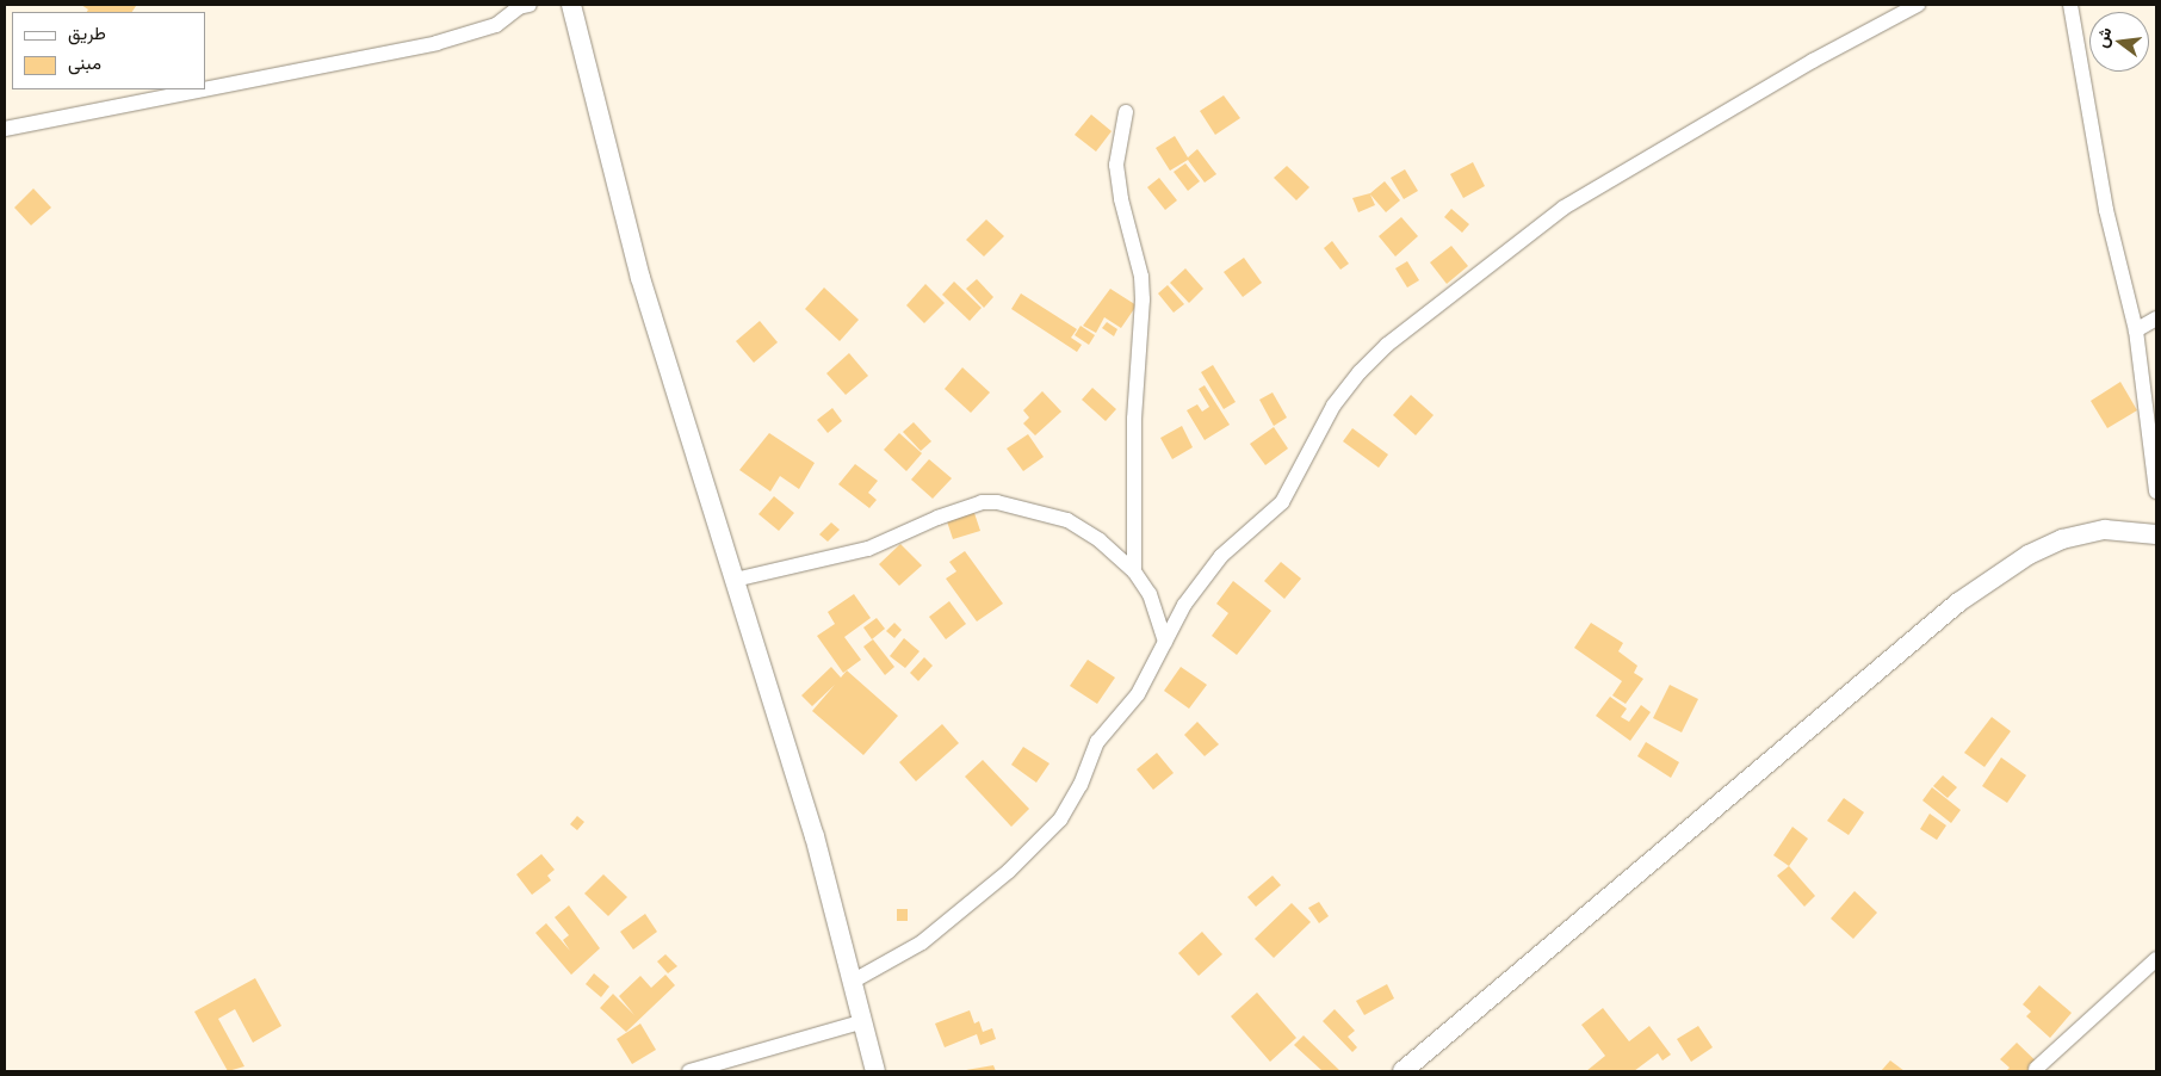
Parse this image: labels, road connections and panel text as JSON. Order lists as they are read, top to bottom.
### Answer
{
  "legend": ["طريق", "مبنى"],
  "north": "left"
}
